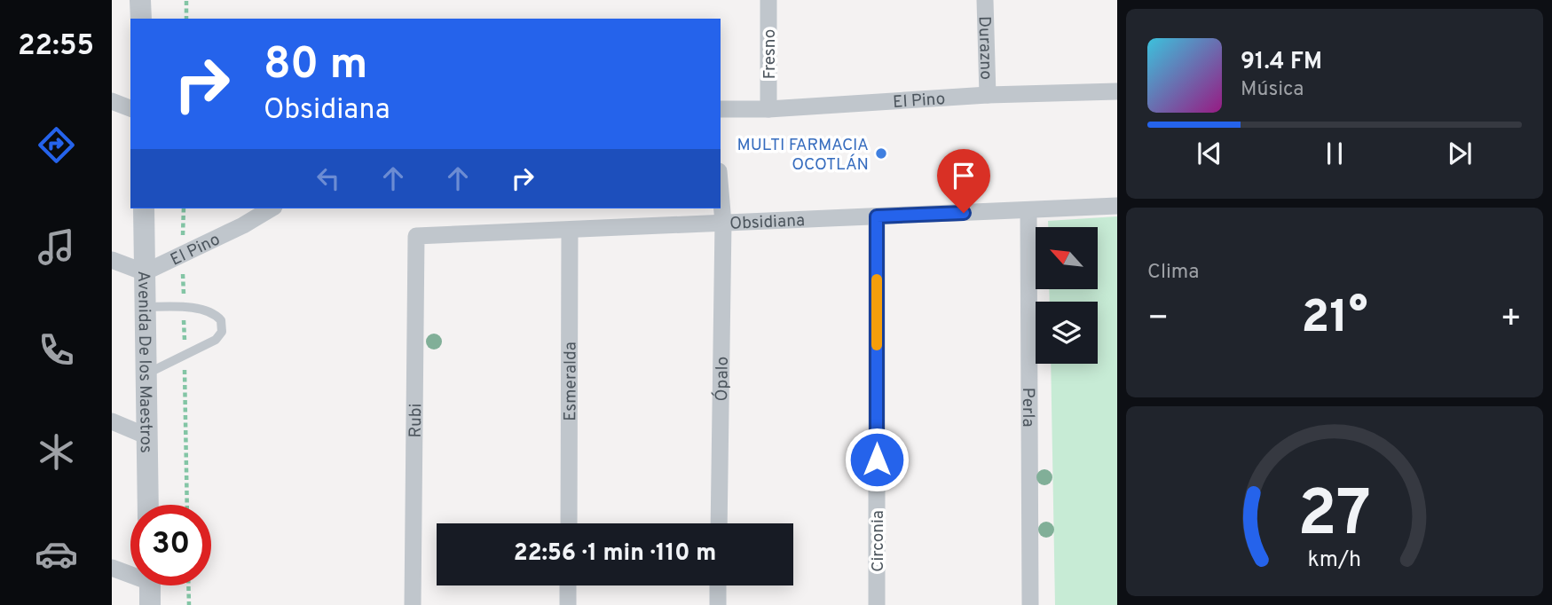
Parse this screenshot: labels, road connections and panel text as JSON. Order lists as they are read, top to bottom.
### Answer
{
  "streets": {
    "street": [
      "Durazno",
      "Fresno",
      "El Pino",
      "Obsidiana",
      "Avenida De los Maestros",
      "Ópalo",
      "Esmeralda",
      "Perla",
      "Rubi",
      "Circonia"
    ]
  },
  "crossings": [
    ["Durazno", "El Pino"],
    ["Fresno", "El Pino"],
    ["El Pino", "Avenida De los Maestros"],
    ["Obsidiana", "Ópalo"],
    ["Obsidiana", "Esmeralda"],
    ["Obsidiana", "Perla"],
    ["Obsidiana", "Rubi"],
    ["Obsidiana", "Circonia"]
  ],
  "places": ["MULTI FARMACIA OCOTLÁN"],
  "north": "top left",
  "page": {
    "tabs": "22:55",
    "turn": ["80 m", "Obsidiana"],
    "song": ["91.4 FM", "Música"],
    "tile": "Clima",
    "heat": ["−", "21°", "+"],
    "limit": "30",
    "trip": "22:56 · 1 min · 110 m",
    "gauge": ["27", "km/h"]
  }
}
